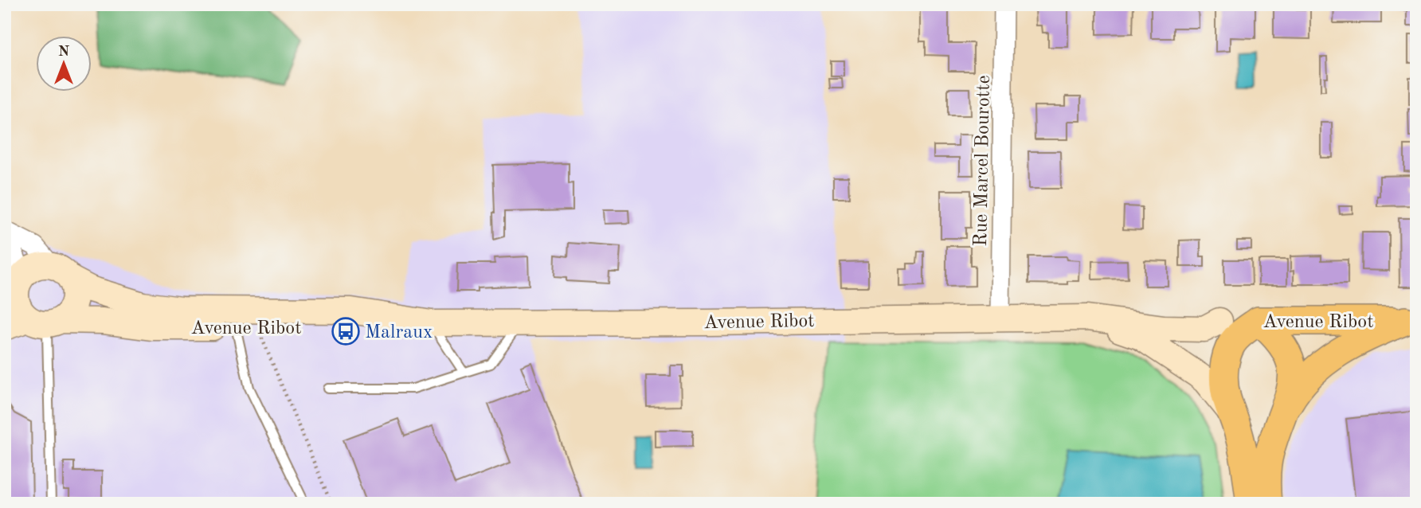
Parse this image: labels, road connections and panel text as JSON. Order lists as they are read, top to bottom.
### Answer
{
  "streets": {
    "main road": ["Avenue Ribot"],
    "street": ["Rue Marcel Bourotte"]
  },
  "crossings": [
    ["Rue Marcel Bourotte", "Avenue Ribot"]
  ],
  "places": {
    "bus stop": ["Malraux"]
  },
  "north": "top"
}
